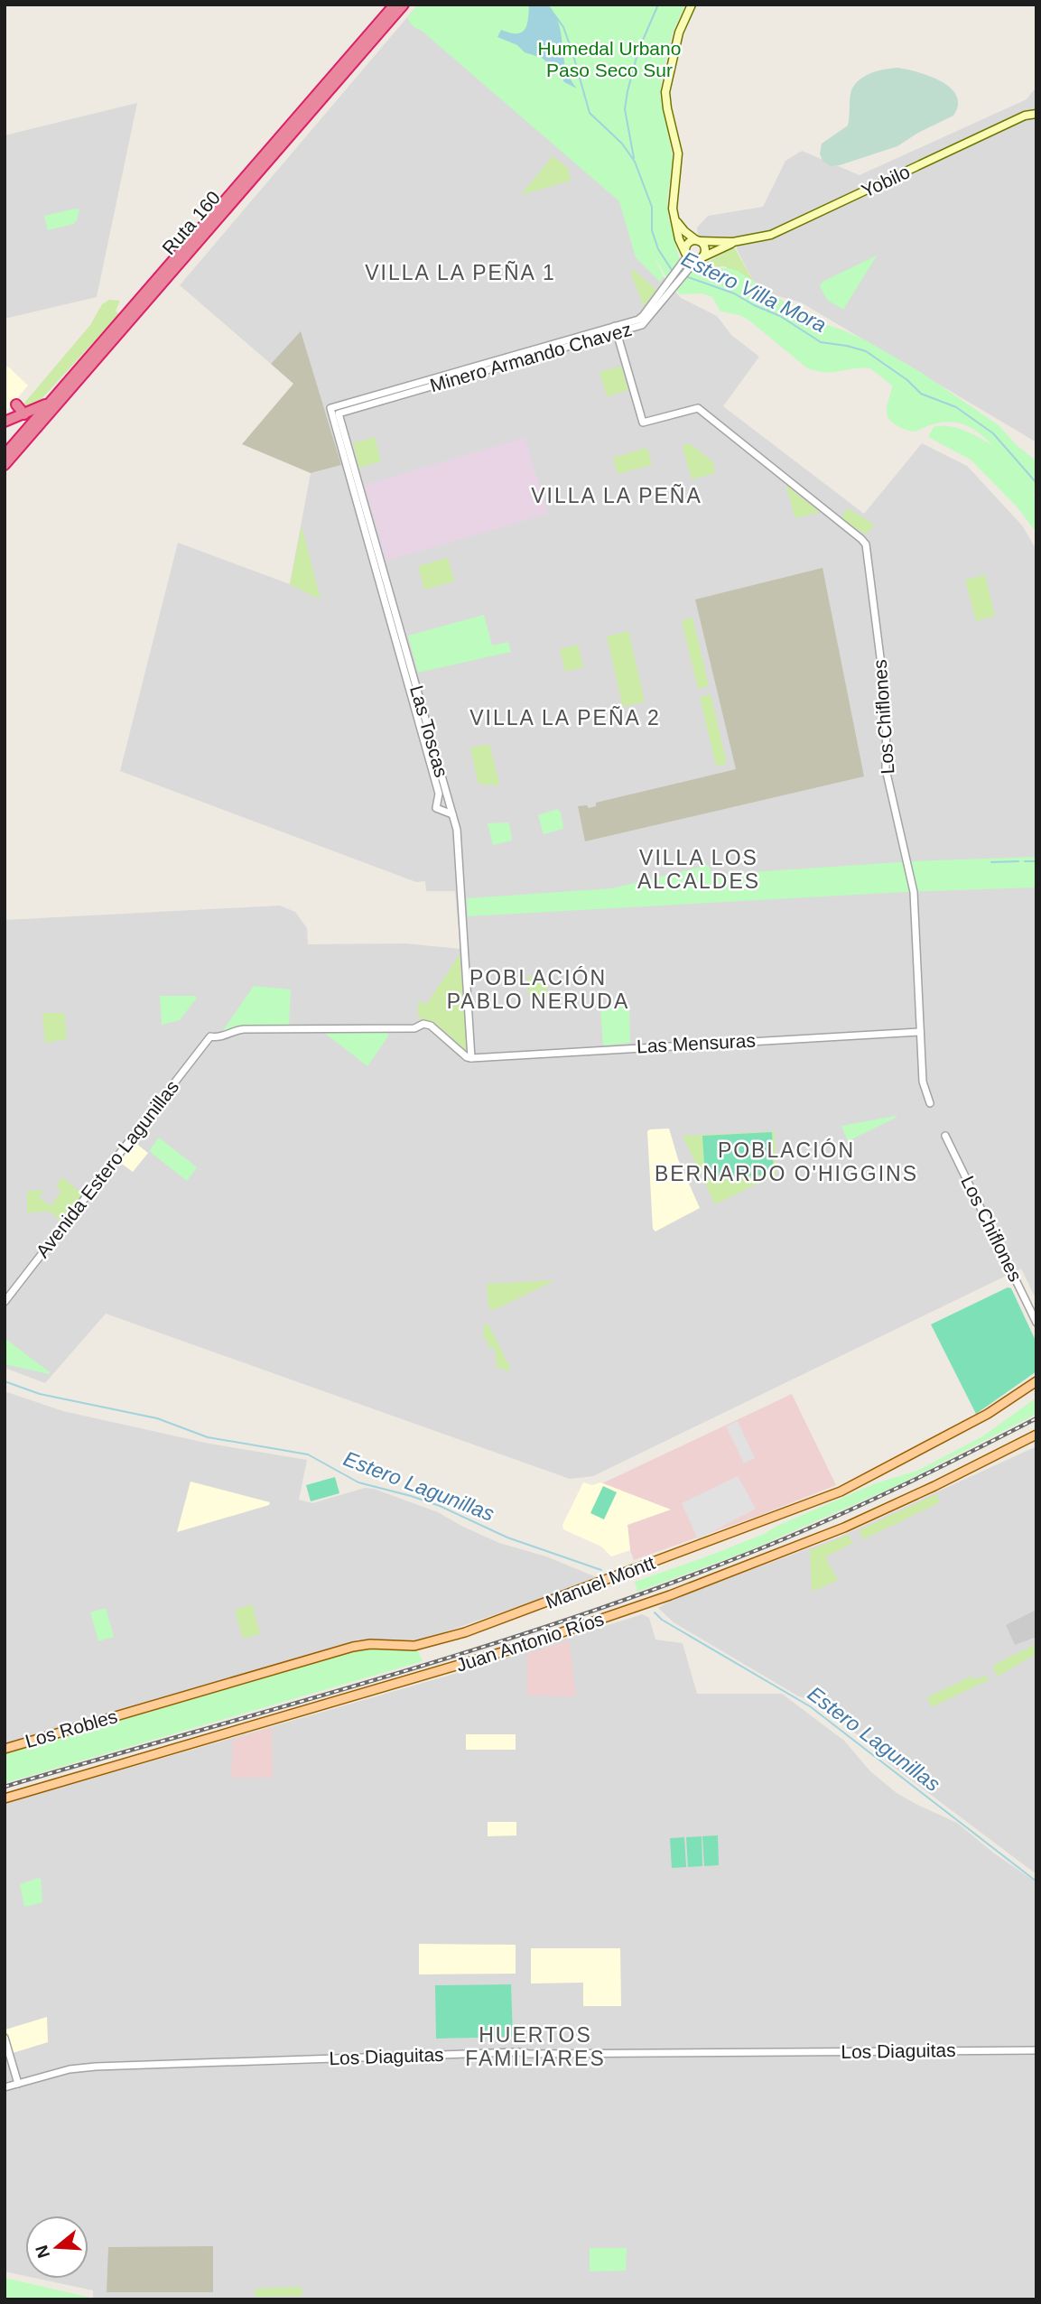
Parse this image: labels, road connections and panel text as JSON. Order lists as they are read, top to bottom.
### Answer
{
  "streets": {
    "highway": ["Ruta 160"],
    "main road": [
      "Yobilo",
      "Manuel Montt",
      "Juan Antonio Ríos",
      "Los Robles"
    ],
    "street": [
      "Minero Armando Chavez",
      "Los Chiflones",
      "Las Toscas",
      "Las Mensuras",
      "Avenida Estero Lagunillas",
      "Los Diaguitas"
    ]
  },
  "crossings": [
    ["Minero Armando Chavez", "Los Chiflones"],
    ["Minero Armando Chavez", "Las Toscas"],
    ["Los Chiflones", "Las Mensuras"],
    ["Las Toscas", "Las Mensuras"],
    ["Las Toscas", "Avenida Estero Lagunillas"],
    ["Las Mensuras", "Avenida Estero Lagunillas"],
    ["Manuel Montt", "Los Robles"]
  ],
  "districts": [
    "VILLA LA PEÑA 1",
    "VILLA LA PEÑA",
    "VILLA LA PEÑA 2",
    "VILLA LOS ALCALDES",
    "POBLACIÓN PABLO NERUDA",
    "POBLACIÓN BERNARDO O'HIGGINS",
    "HUERTOS FAMILIARES"
  ],
  "water": ["Estero Villa Mora", "Estero Lagunillas"],
  "parks": ["Humedal Urbano Paso Seco Sur"],
  "north": "left"
}
